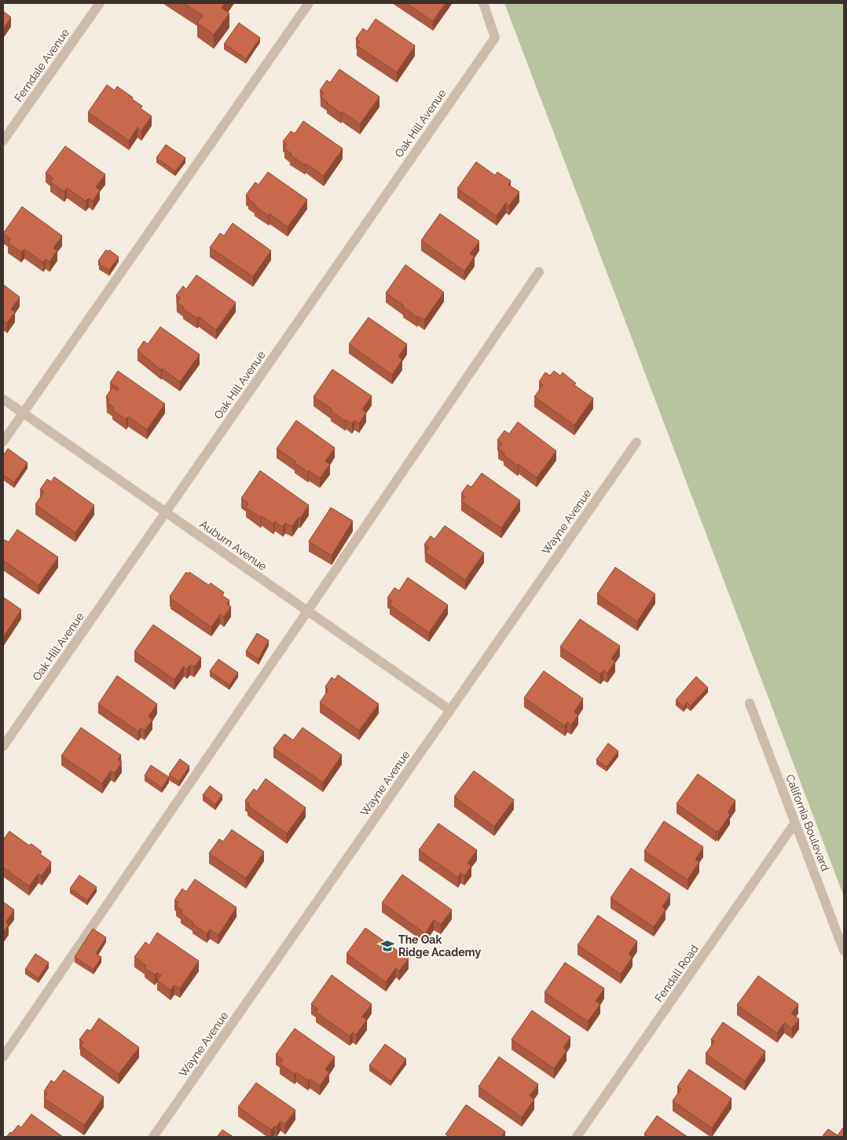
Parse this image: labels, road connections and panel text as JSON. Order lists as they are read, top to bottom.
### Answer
{
  "streets": {
    "street": [
      "Ferndale Avenue",
      "Oak Hill Avenue",
      "Wayne Avenue",
      "Auburn Avenue",
      "California Boulevard",
      "Fendall Road"
    ]
  },
  "crossings": [
    ["Oak Hill Avenue", "Auburn Avenue"],
    ["Wayne Avenue", "Auburn Avenue"],
    ["California Boulevard", "Fendall Road"]
  ],
  "places": {
    "school or university": ["The Oak Ridge Academy"]
  }
}
